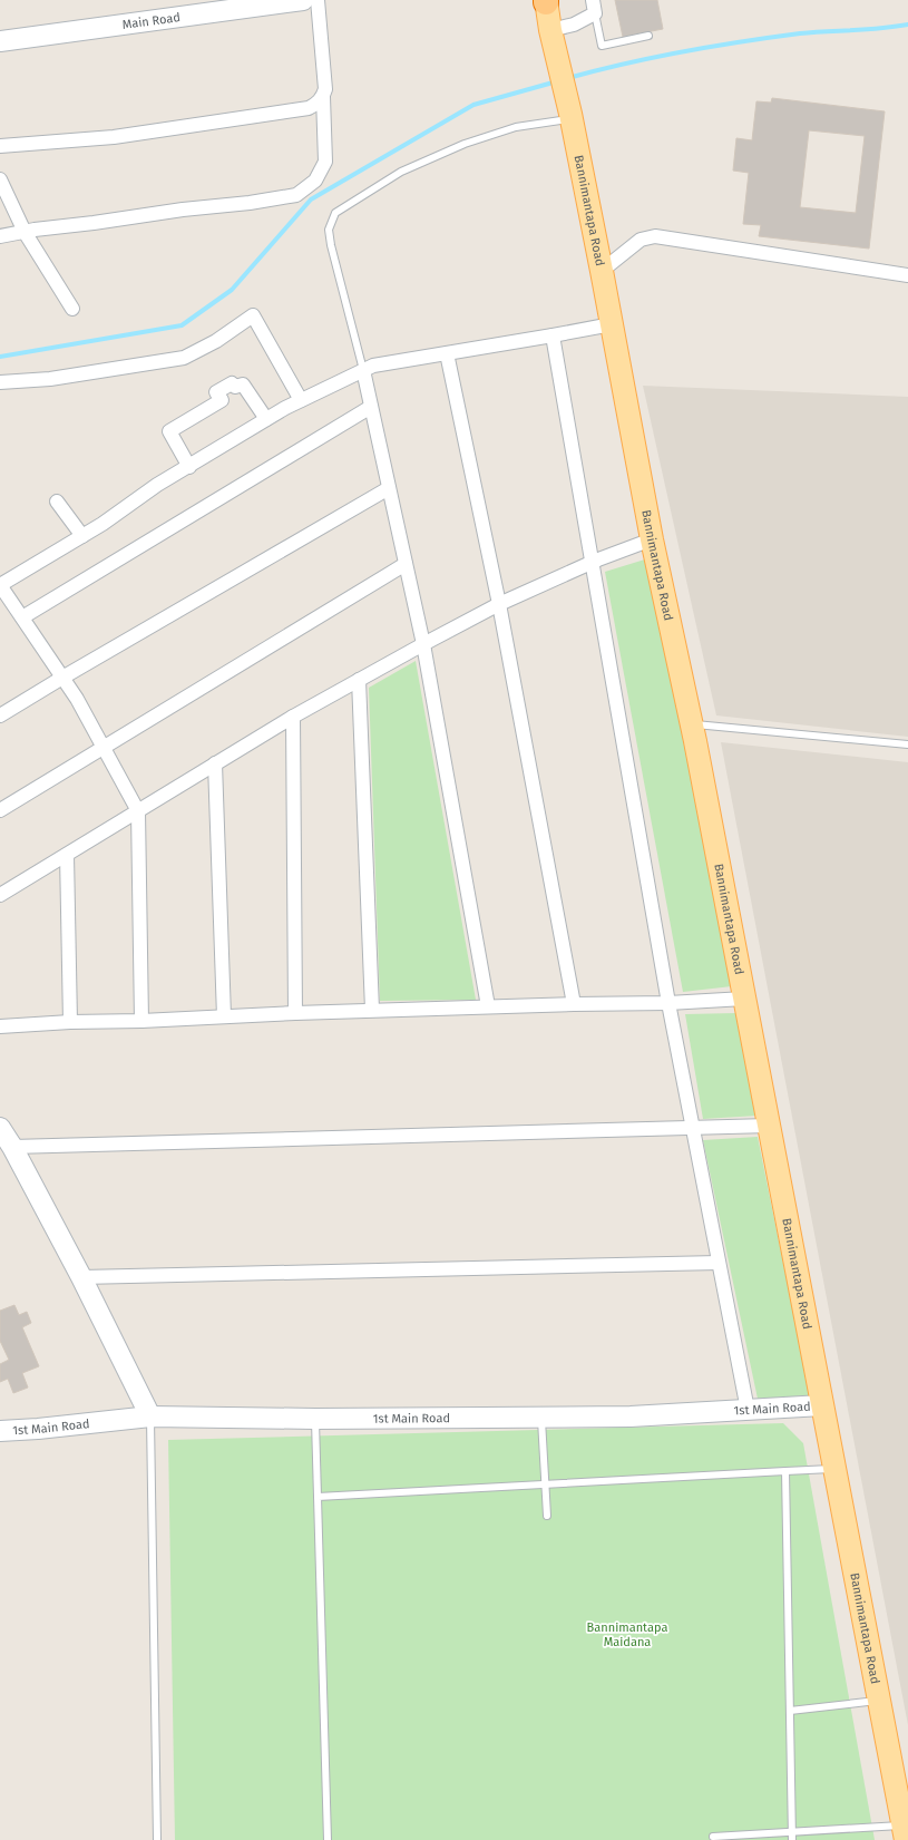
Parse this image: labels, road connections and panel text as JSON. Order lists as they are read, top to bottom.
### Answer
{
  "streets": {
    "main road": ["Bannimantapa Road"],
    "street": ["Main Road", "1st Main Road"]
  },
  "crossings": [
    ["Bannimantapa Road", "1st Main Road"]
  ],
  "parks": ["Bannimantapa Maidana"]
}
